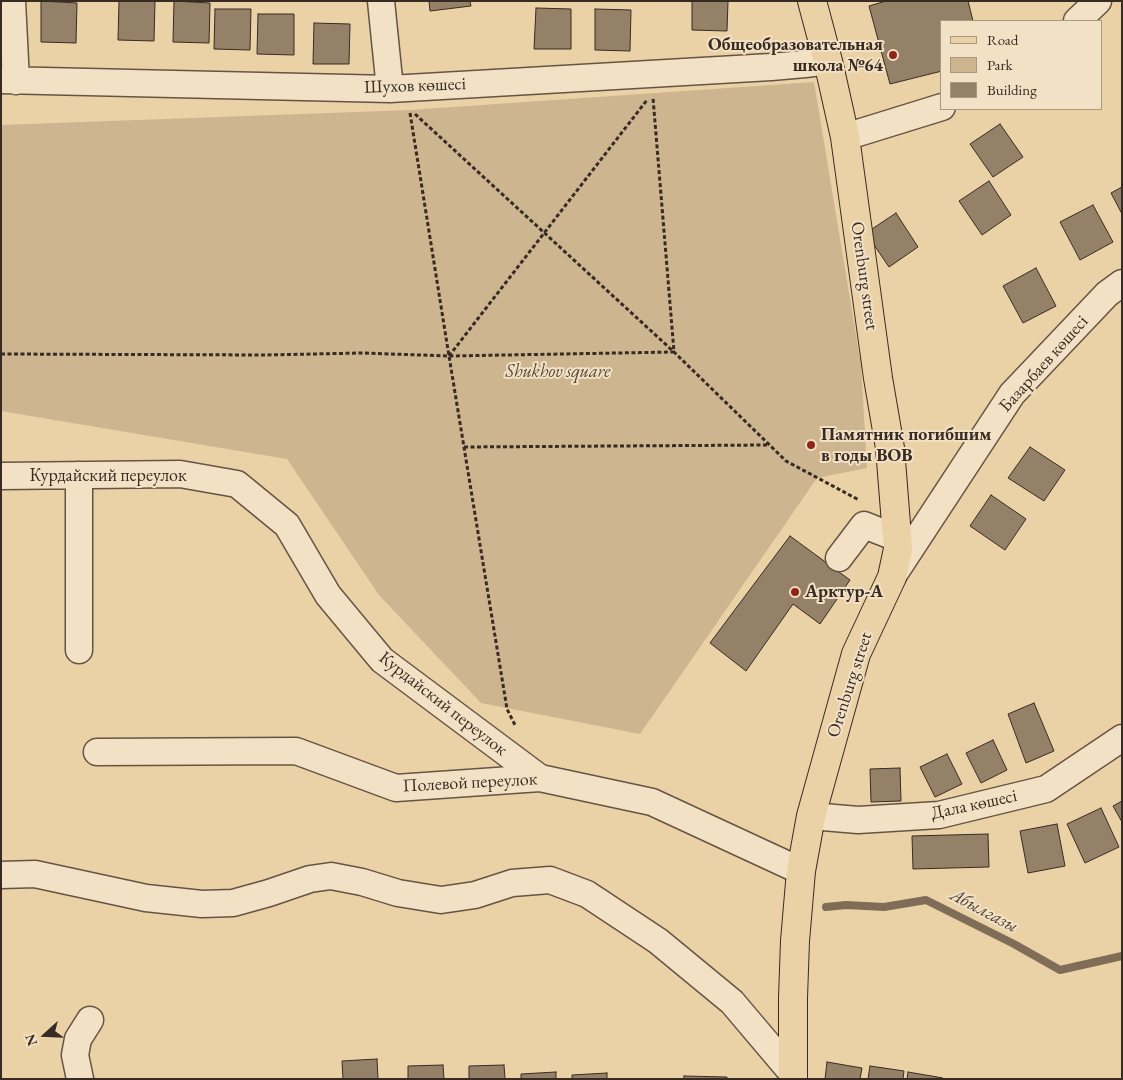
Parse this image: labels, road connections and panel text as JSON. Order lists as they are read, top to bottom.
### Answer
{
  "streets": {
    "main road": ["Orenburg street"],
    "street": [
      "Шухов көшесі",
      "Базарбаев көшесі",
      "Курдайский переулок",
      "Полевой переулок",
      "Дала көшесі"
    ]
  },
  "crossings": [
    ["Шухов көшесі", "Orenburg street"],
    ["Orenburg street", "Базарбаев көшесі"],
    ["Orenburg street", "Полевой переулок"],
    ["Orenburg street", "Дала көшесі"],
    ["Курдайский переулок", "Полевой переулок"]
  ],
  "water": ["Абылгазы"],
  "parks": ["Shukhov square"],
  "places": ["Общеобразовательная школа №64", "Памятник погибшим в годы ВОВ", "Арктур-А"],
  "legend": ["Road", "Park", "Building"],
  "north": "left"
}
